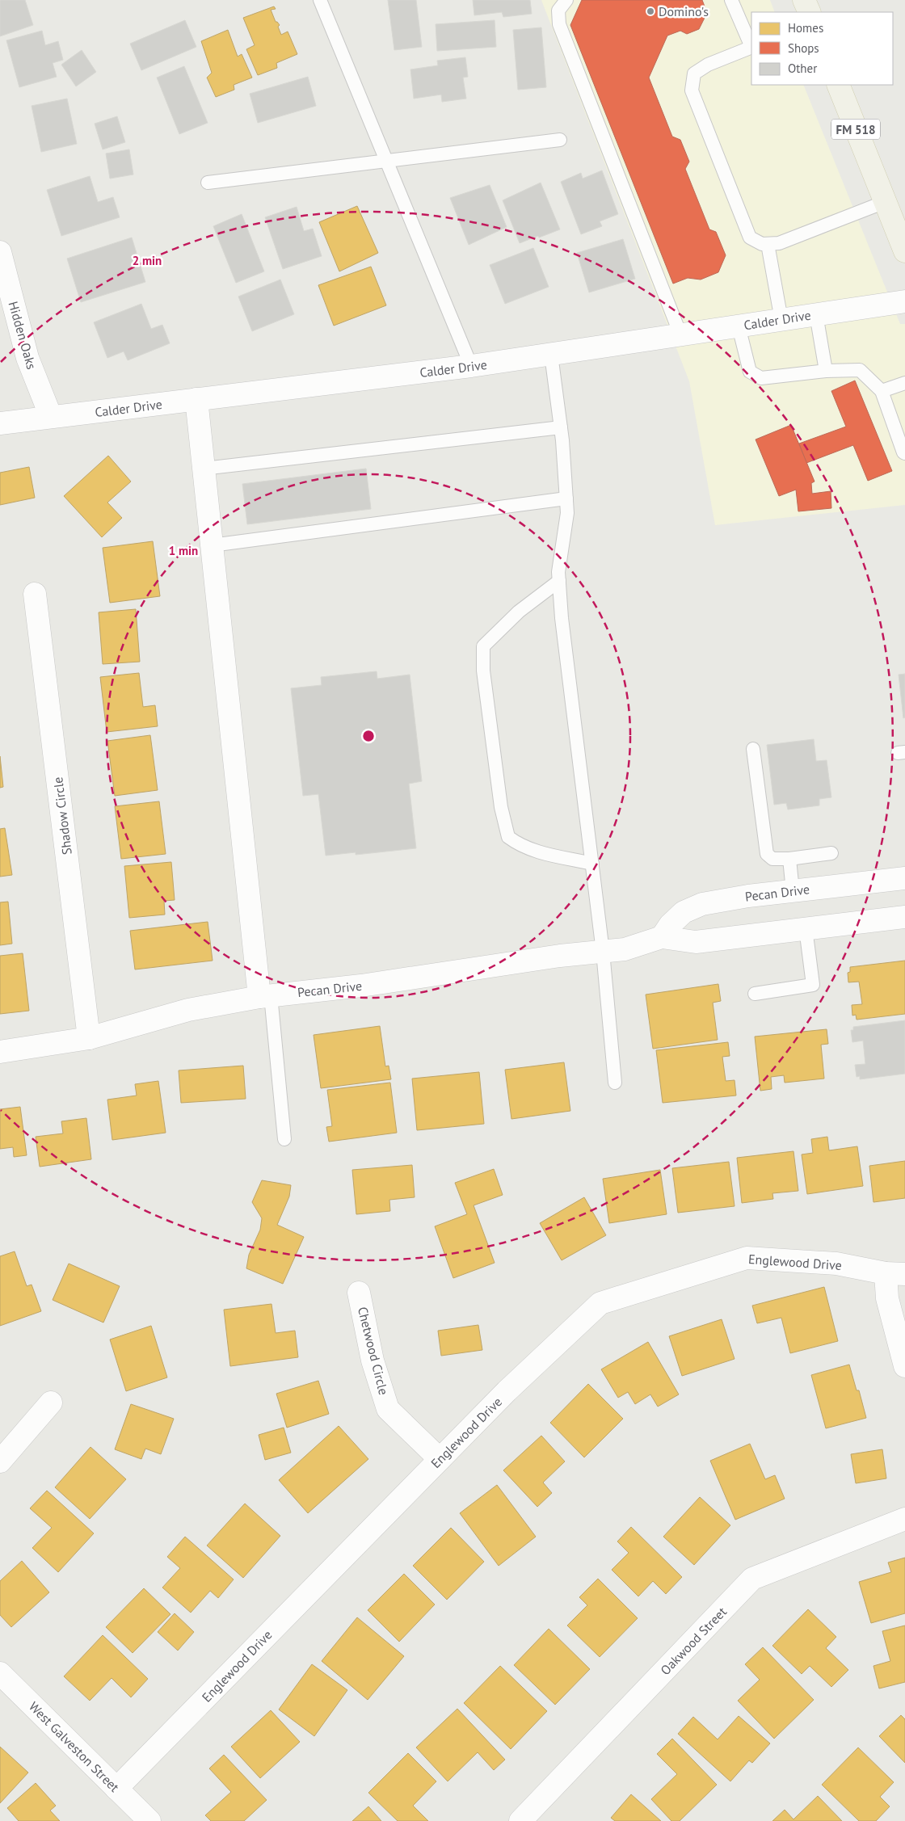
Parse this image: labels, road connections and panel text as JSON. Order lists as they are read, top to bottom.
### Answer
{
  "streets": {
    "main road": ["FM 518"],
    "street": [
      "Calder Drive",
      "Hidden Oaks",
      "Shadow Circle",
      "Pecan Drive",
      "Englewood Drive",
      "Chetwood Circle",
      "Oakwood Street",
      "West Galveston Street"
    ]
  },
  "crossings": [
    ["Calder Drive", "Hidden Oaks"],
    ["Shadow Circle", "Pecan Drive"],
    ["Englewood Drive", "Chetwood Circle"],
    ["Englewood Drive", "West Galveston Street"]
  ],
  "places": ["Domino's"],
  "legend": ["Homes", "Shops", "Other"],
  "rings": ["2 min", "1 min"]
}
